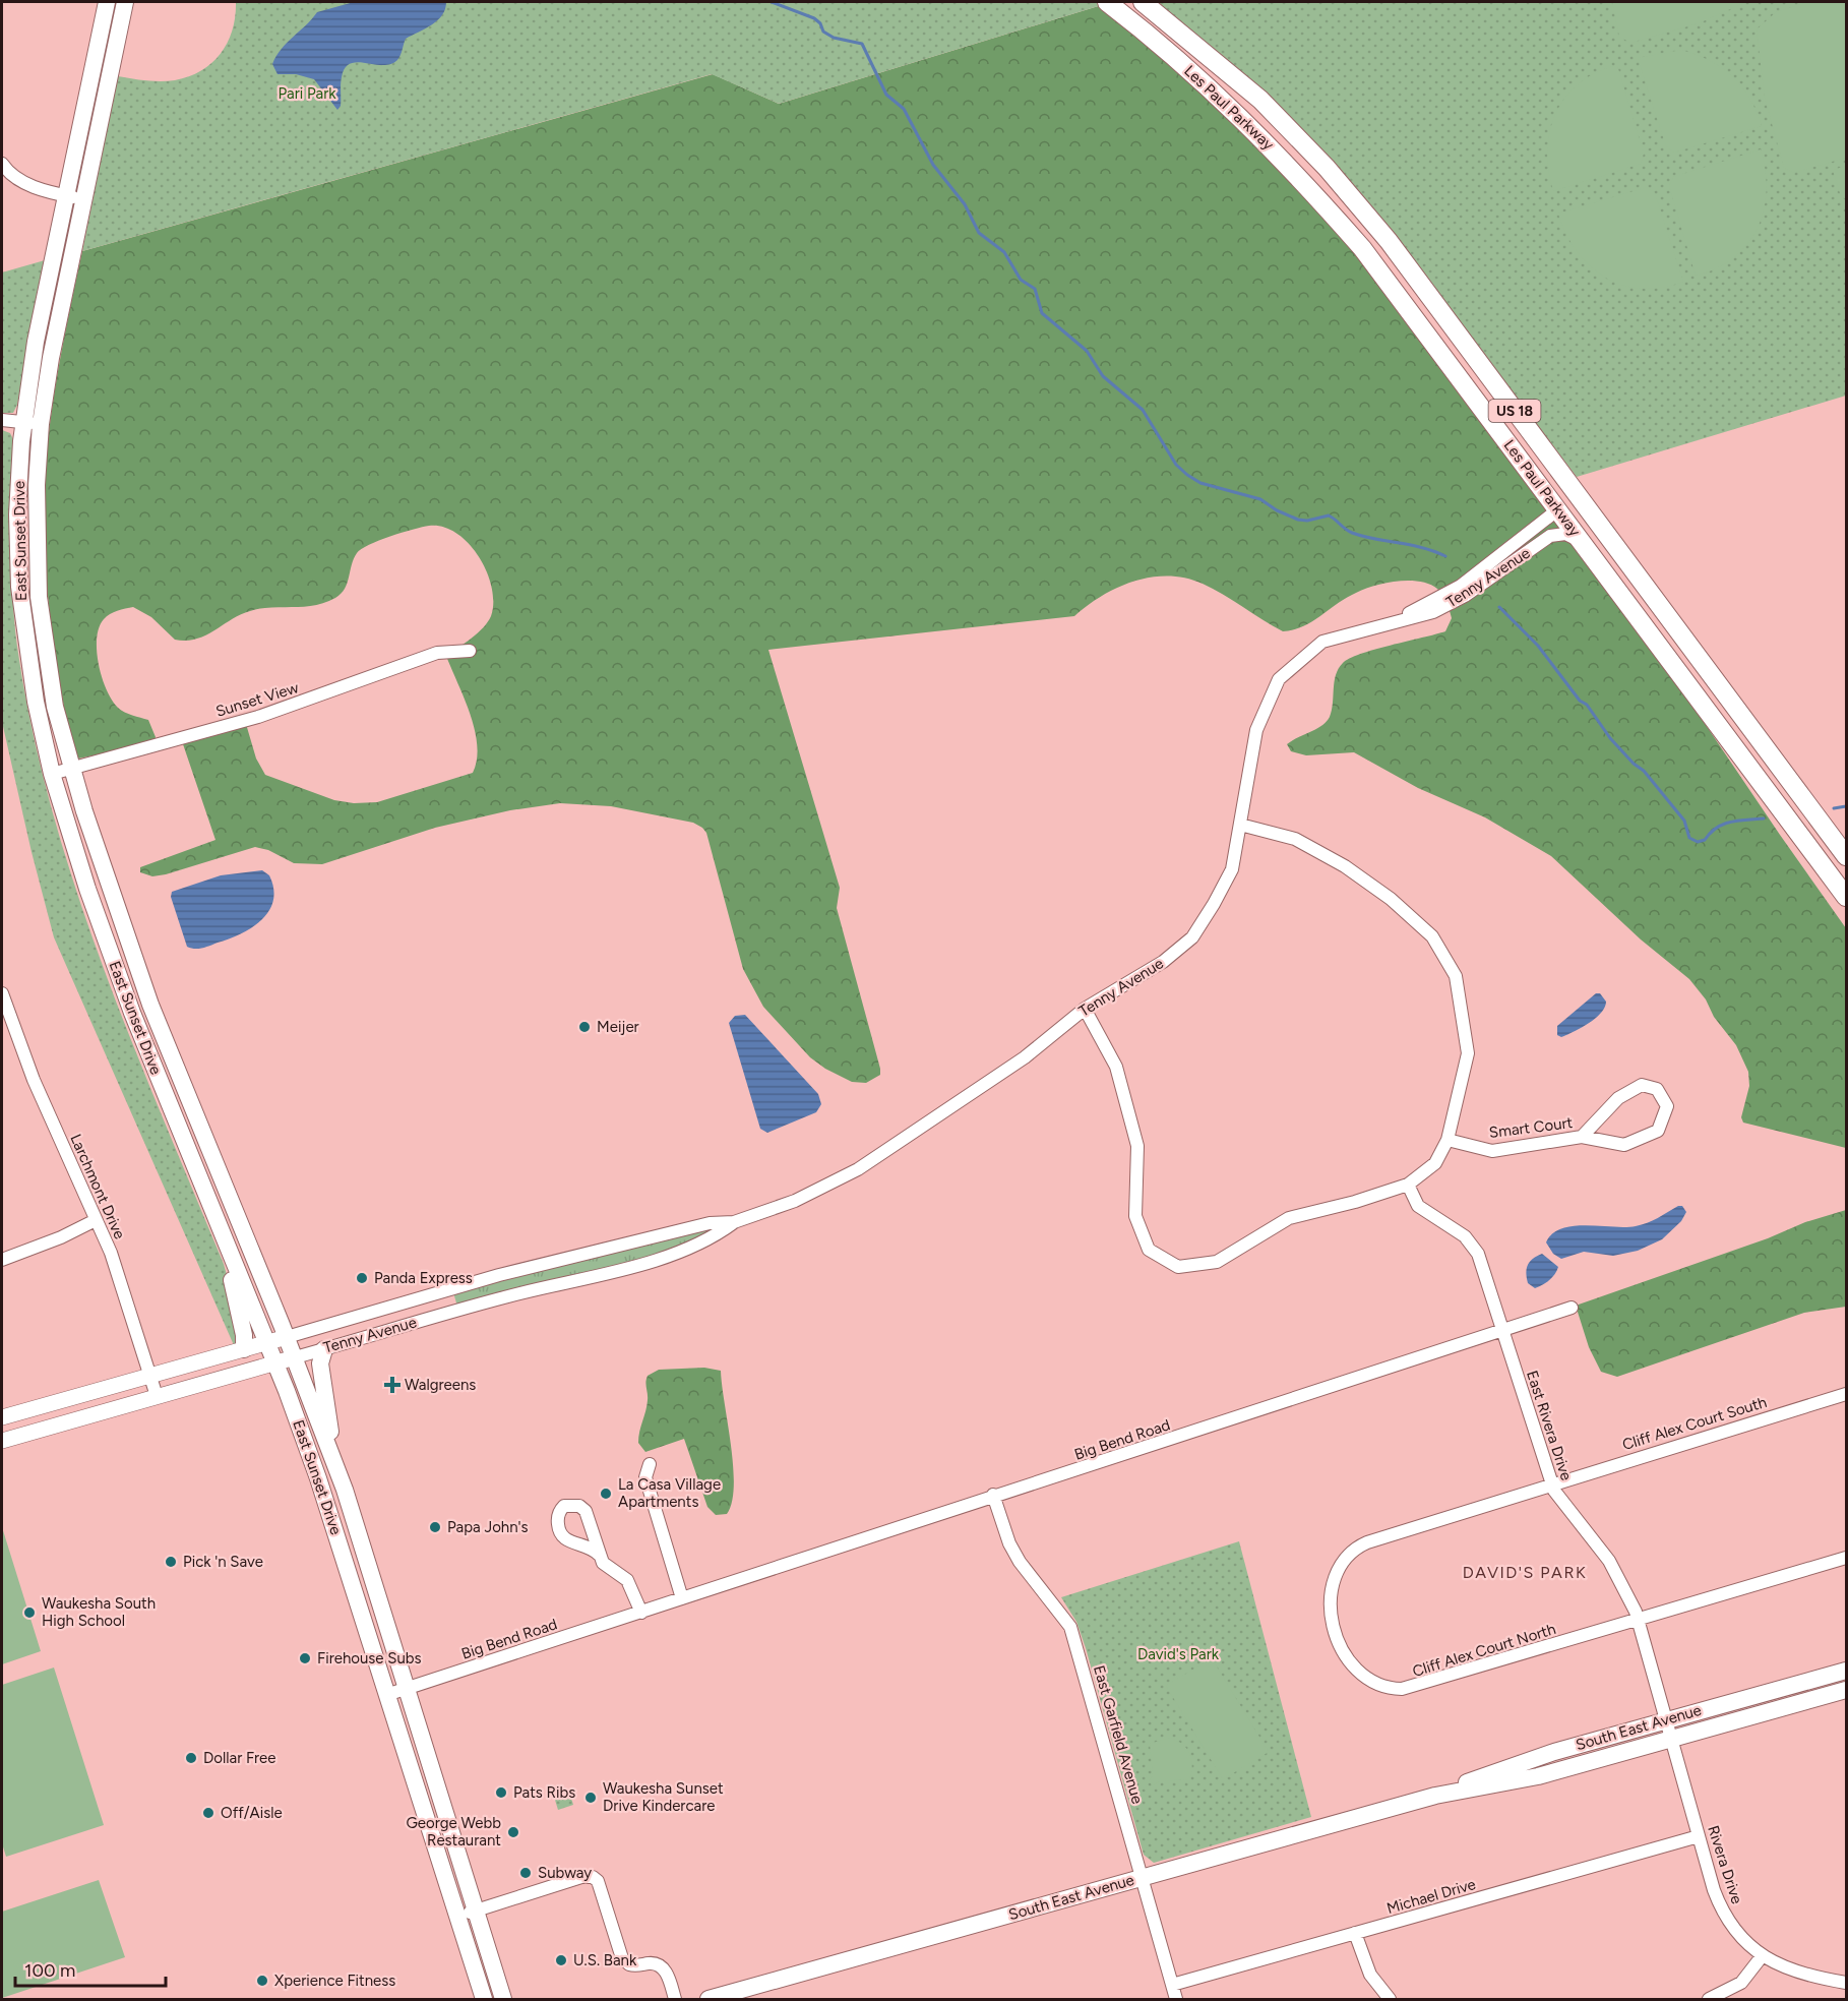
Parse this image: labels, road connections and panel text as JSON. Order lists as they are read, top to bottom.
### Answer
{
  "streets": {
    "main road": [
      "Les Paul Parkway",
      "US 18",
      "East Sunset Drive",
      "South East Avenue"
    ],
    "street": [
      "Tenny Avenue",
      "Sunset View",
      "Smart Court",
      "Larchmont Drive",
      "Cliff Alex Court South",
      "East Rivera Drive",
      "Big Bend Road",
      "Cliff Alex Court North",
      "East Garfield Avenue",
      "Rivera Drive",
      "Michael Drive"
    ]
  },
  "crossings": [
    ["Les Paul Parkway", "Tenny Avenue"],
    ["East Sunset Drive", "Tenny Avenue"],
    ["East Sunset Drive", "Sunset View"],
    ["East Sunset Drive", "Big Bend Road"],
    ["Tenny Avenue", "Larchmont Drive"],
    ["Cliff Alex Court South", "East Rivera Drive"],
    ["Cliff Alex Court South", "Cliff Alex Court North"],
    ["East Rivera Drive", "Big Bend Road"],
    ["East Rivera Drive", "Cliff Alex Court North"],
    ["East Rivera Drive", "South East Avenue"],
    ["East Rivera Drive", "Rivera Drive"],
    ["Big Bend Road", "East Garfield Avenue"],
    ["South East Avenue", "East Garfield Avenue"],
    ["South East Avenue", "Rivera Drive"],
    ["East Garfield Avenue", "Michael Drive"],
    ["Rivera Drive", "Michael Drive"]
  ],
  "districts": ["DAVID'S PARK"],
  "parks": ["Pari Park", "David's Park"],
  "places": {
    "other": [
      "Meijer",
      "Panda Express",
      "La Casa Village Apartments",
      "Papa John's",
      "Pick 'n Save",
      "Waukesha South High School",
      "Firehouse Subs",
      "Dollar Free",
      "Pats Ribs",
      "Waukesha Sunset Drive Kindercare",
      "Off/Aisle",
      "George Webb Restaurant",
      "Subway",
      "U.S. Bank",
      "Xperience Fitness"
    ],
    "health": ["Walgreens"]
  },
  "scale_bar": "100 m"
}
